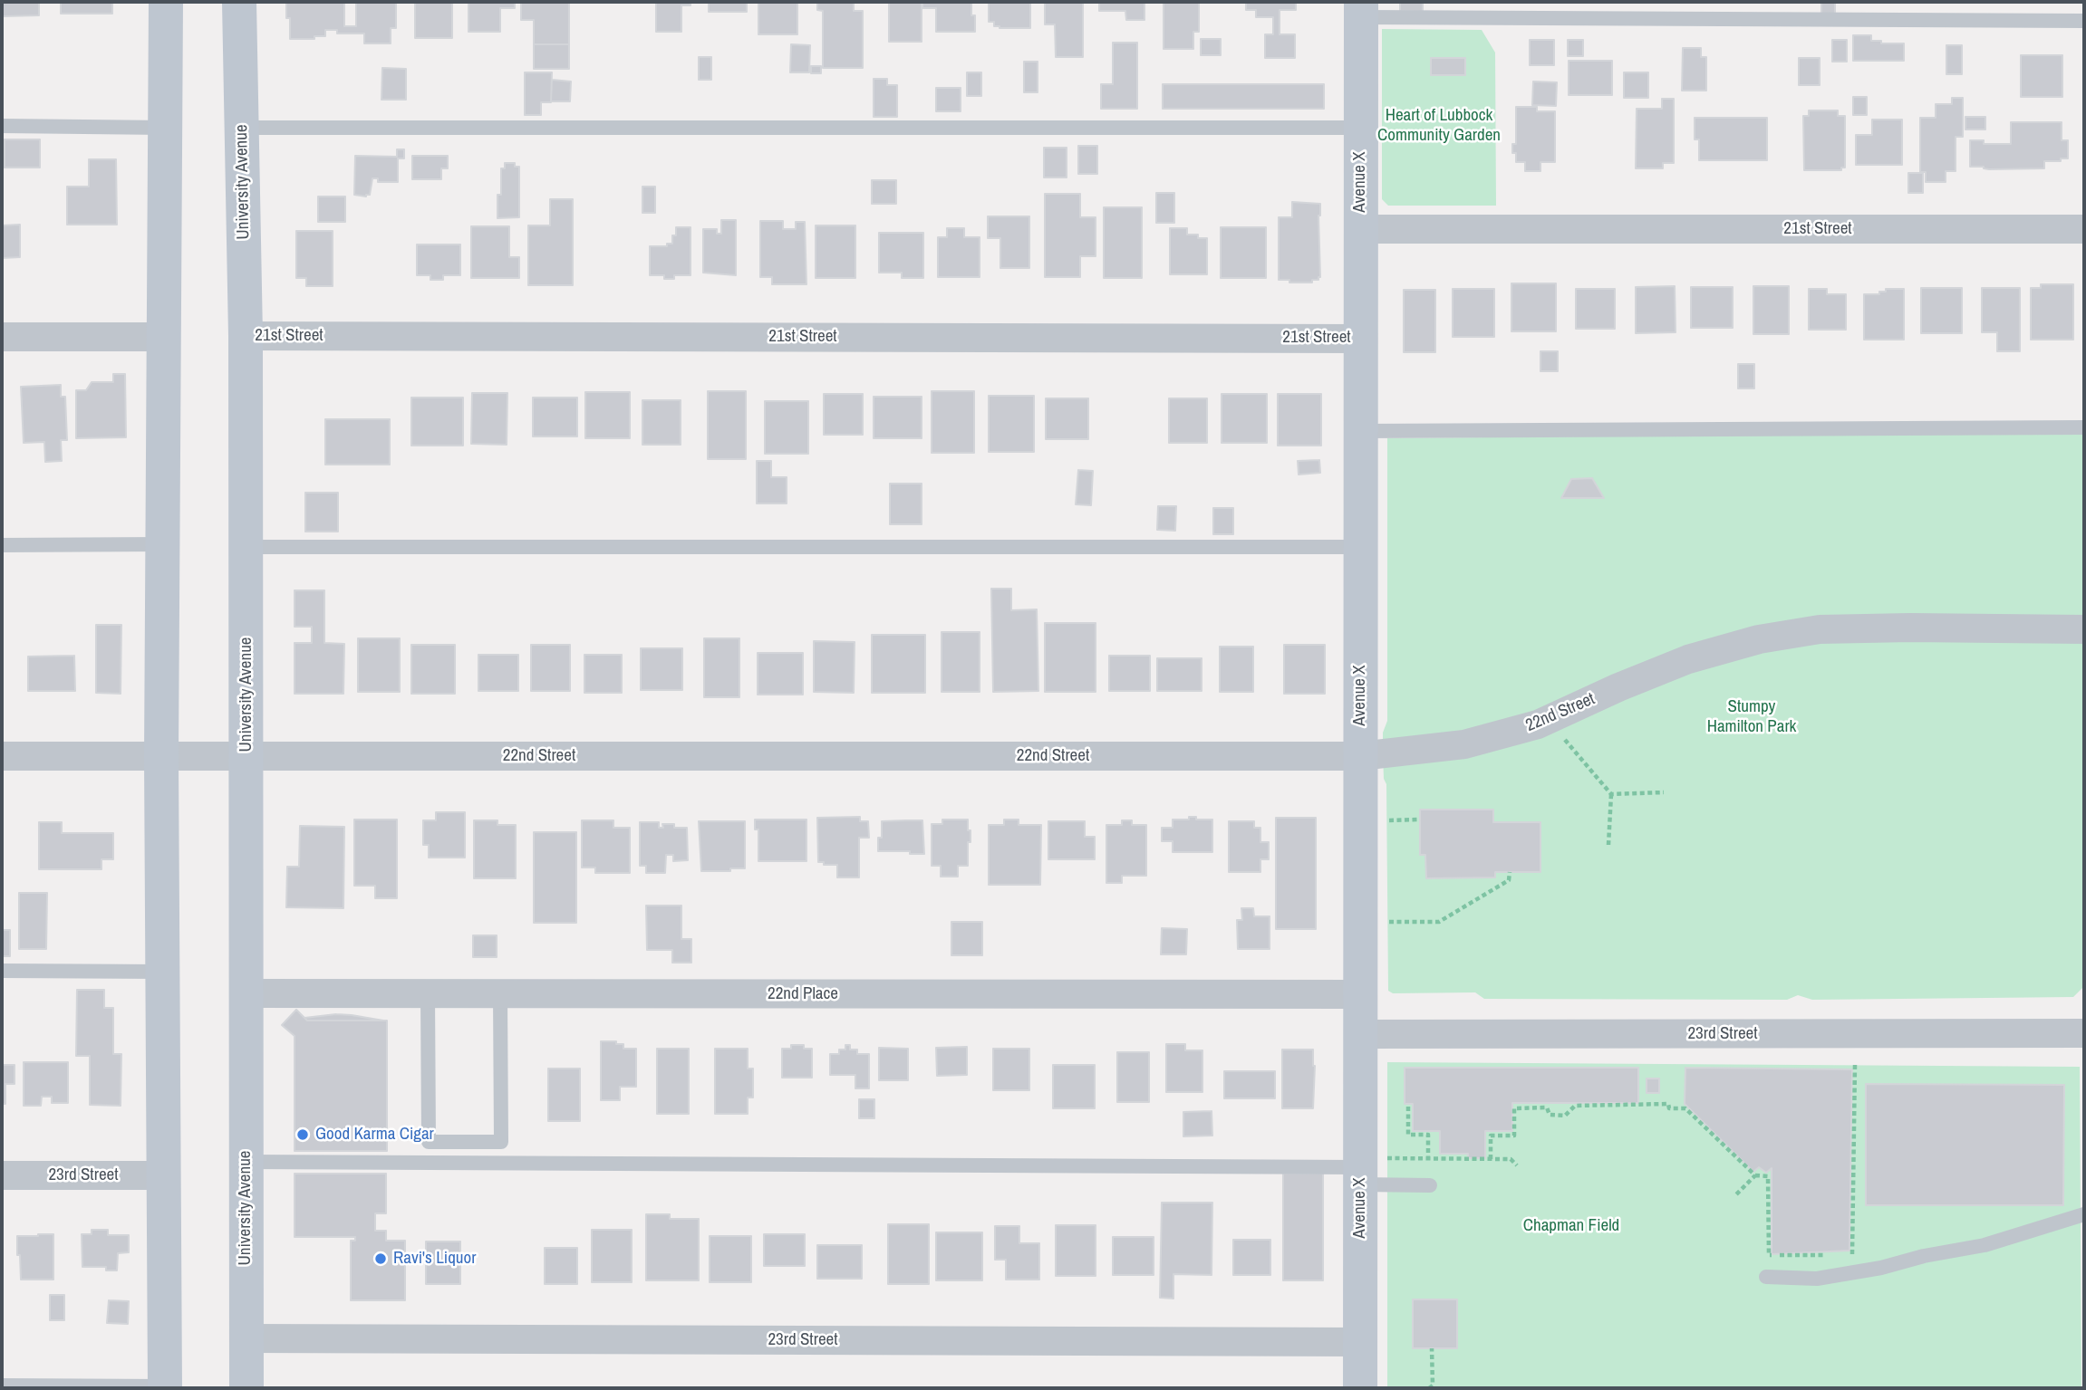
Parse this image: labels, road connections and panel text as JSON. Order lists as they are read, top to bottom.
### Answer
{
  "streets": {
    "main road": ["University Avenue", "Avenue X"],
    "street": [
      "21st Street",
      "22nd Street",
      "22nd Place",
      "23rd Street"
    ]
  },
  "crossings": [
    ["University Avenue", "21st Street"],
    ["University Avenue", "22nd Street"],
    ["University Avenue", "22nd Place"],
    ["University Avenue", "23rd Street"],
    ["Avenue X", "21st Street"],
    ["Avenue X", "22nd Street"],
    ["Avenue X", "22nd Place"],
    ["Avenue X", "23rd Street"]
  ],
  "parks": ["Heart of Lubbock Community Garden", "Stumpy Hamilton Park", "Chapman Field"],
  "places": ["Good Karma Cigar", "Ravi's Liquor"]
}
